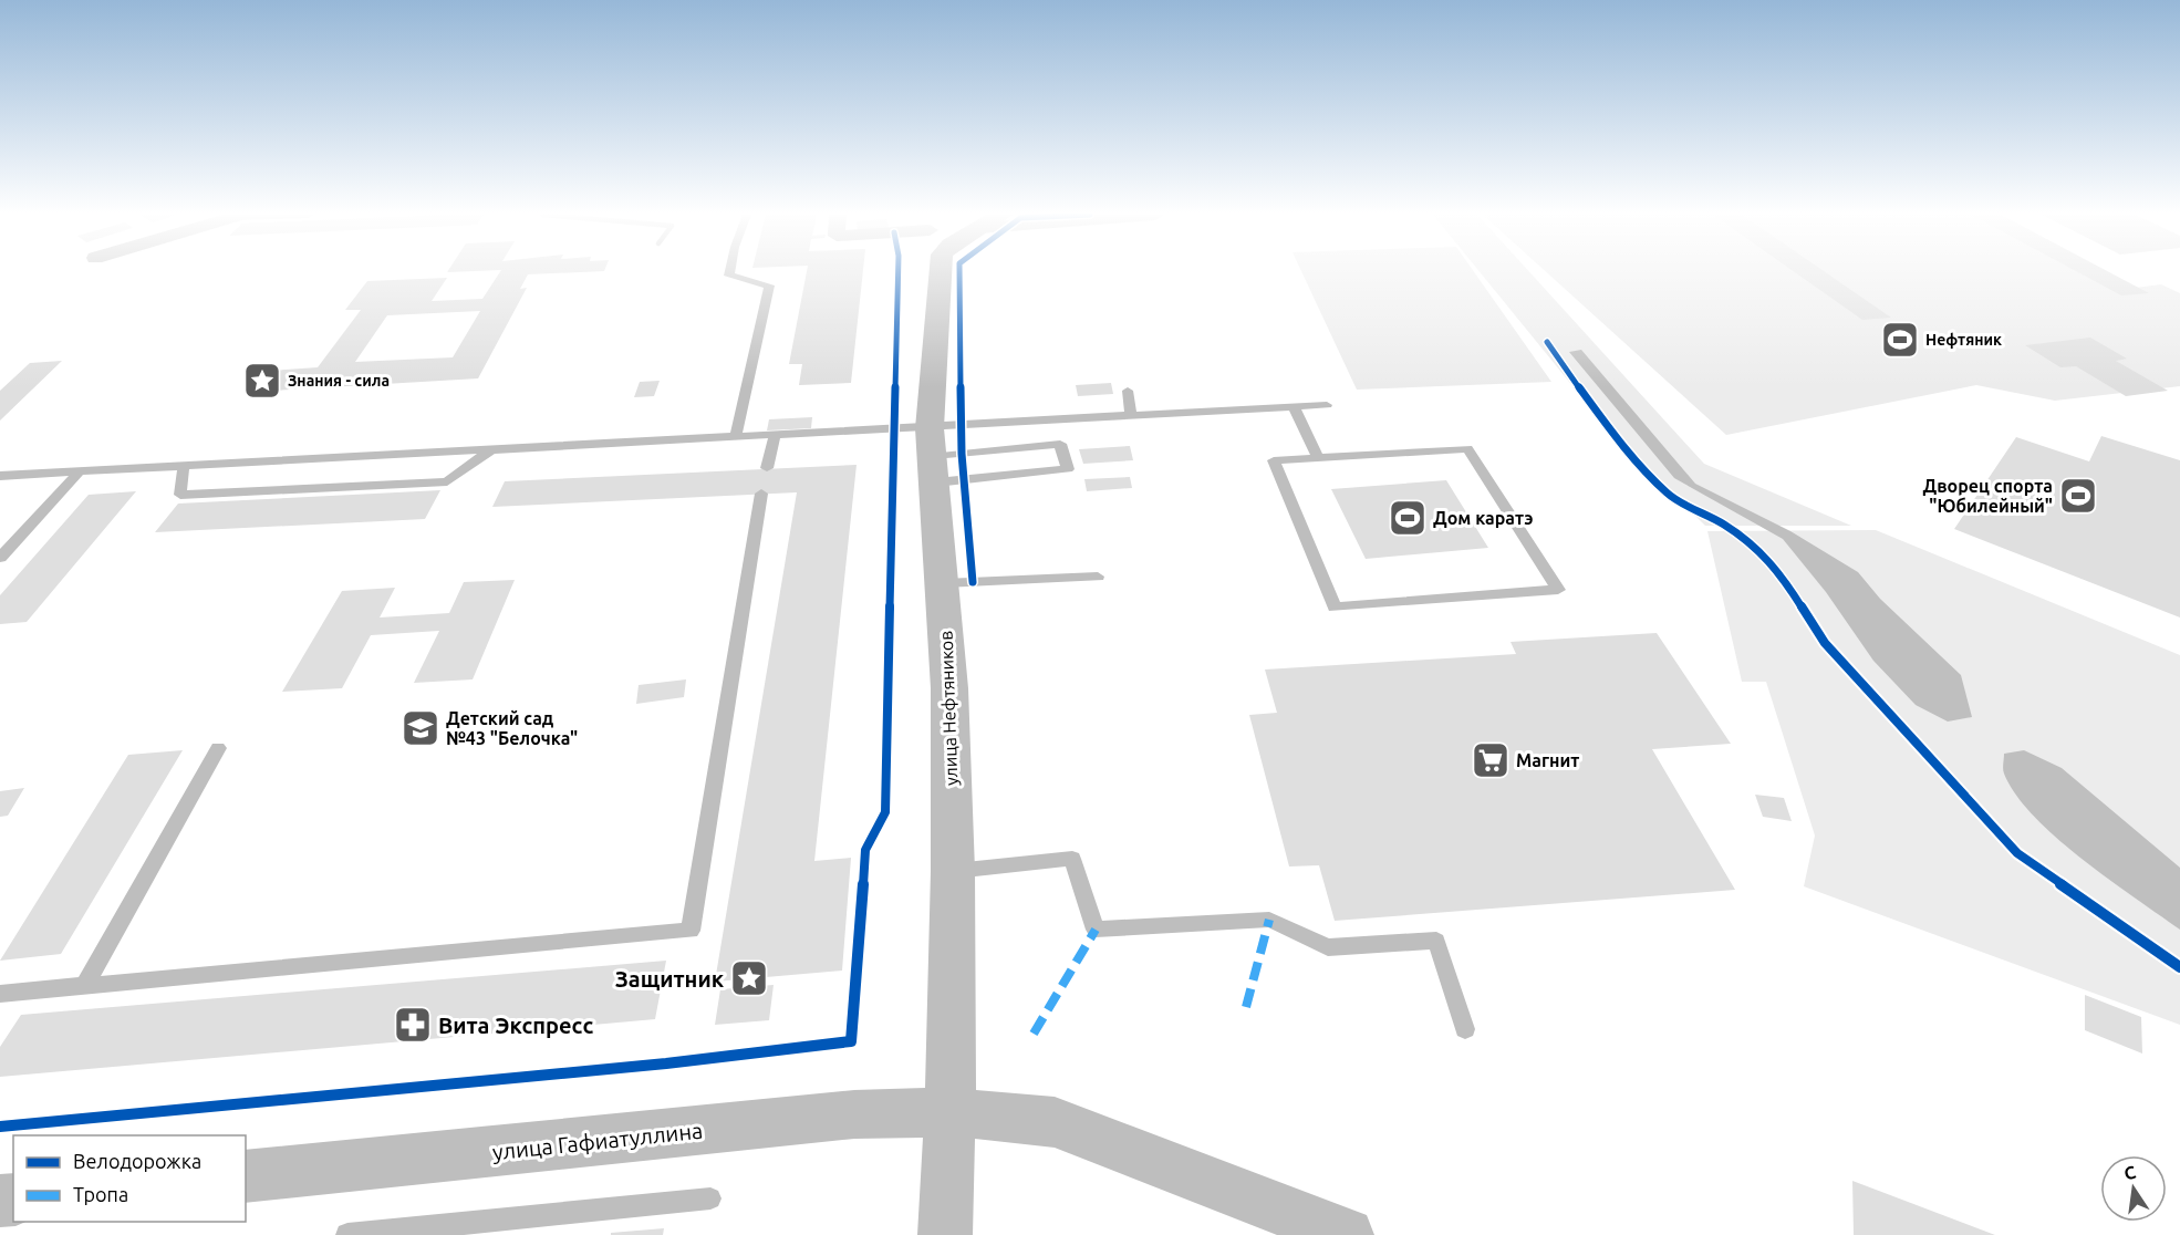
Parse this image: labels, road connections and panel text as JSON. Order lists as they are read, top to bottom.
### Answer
{
  "streets": {
    "street": ["улица Нефтяников", "улица Гафиатуллина"]
  },
  "crossings": [
    ["улица Нефтяников", "улица Гафиатуллина"]
  ],
  "places": {
    "sports": ["Нефтяник", "Дворец спорта \"Юбилейный\"", "Дом каратэ"],
    "place": ["Знания - сила", "Защитник"],
    "school or university": ["Детский сад №43 \"Белочка\""],
    "supermarket": ["Магнит"],
    "pharmacy": ["Вита Экспресс"]
  },
  "legend": ["Велодорожка", "Тропа"],
  "north": "top"
}
